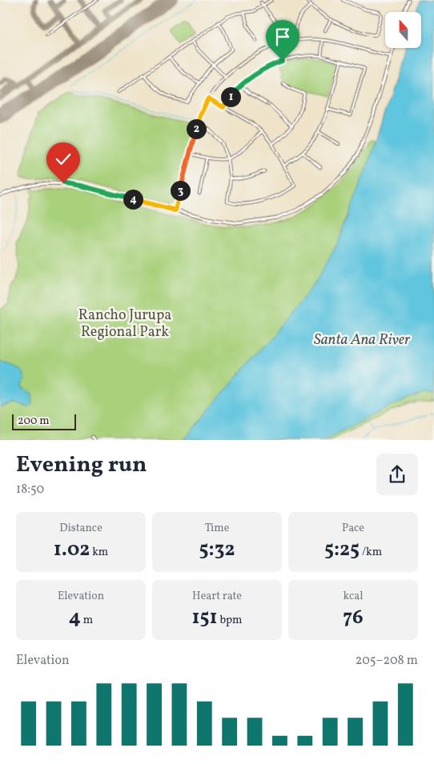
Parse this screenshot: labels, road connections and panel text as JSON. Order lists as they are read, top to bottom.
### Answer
{
  "water": ["Santa Ana River"],
  "parks": ["Rancho Jurupa Regional Park"],
  "scale_bar": "200 m",
  "north": "top",
  "page": {
    "pins": [
      "1",
      "2",
      "3",
      "4"
    ],
    "scale": "200 m",
    "heading": ["Evening run", "18:50"],
    "stats": [
      ["Distance", "1.02 km"],
      ["Time", "5:32"],
      ["Pace", "5:25 /km"],
      ["Elevation", "4 m"],
      ["Heart rate", "151 bpm"],
      ["kcal", "76"]
    ],
    "chart": ["Elevation", "205–208 m"]
  }
}
